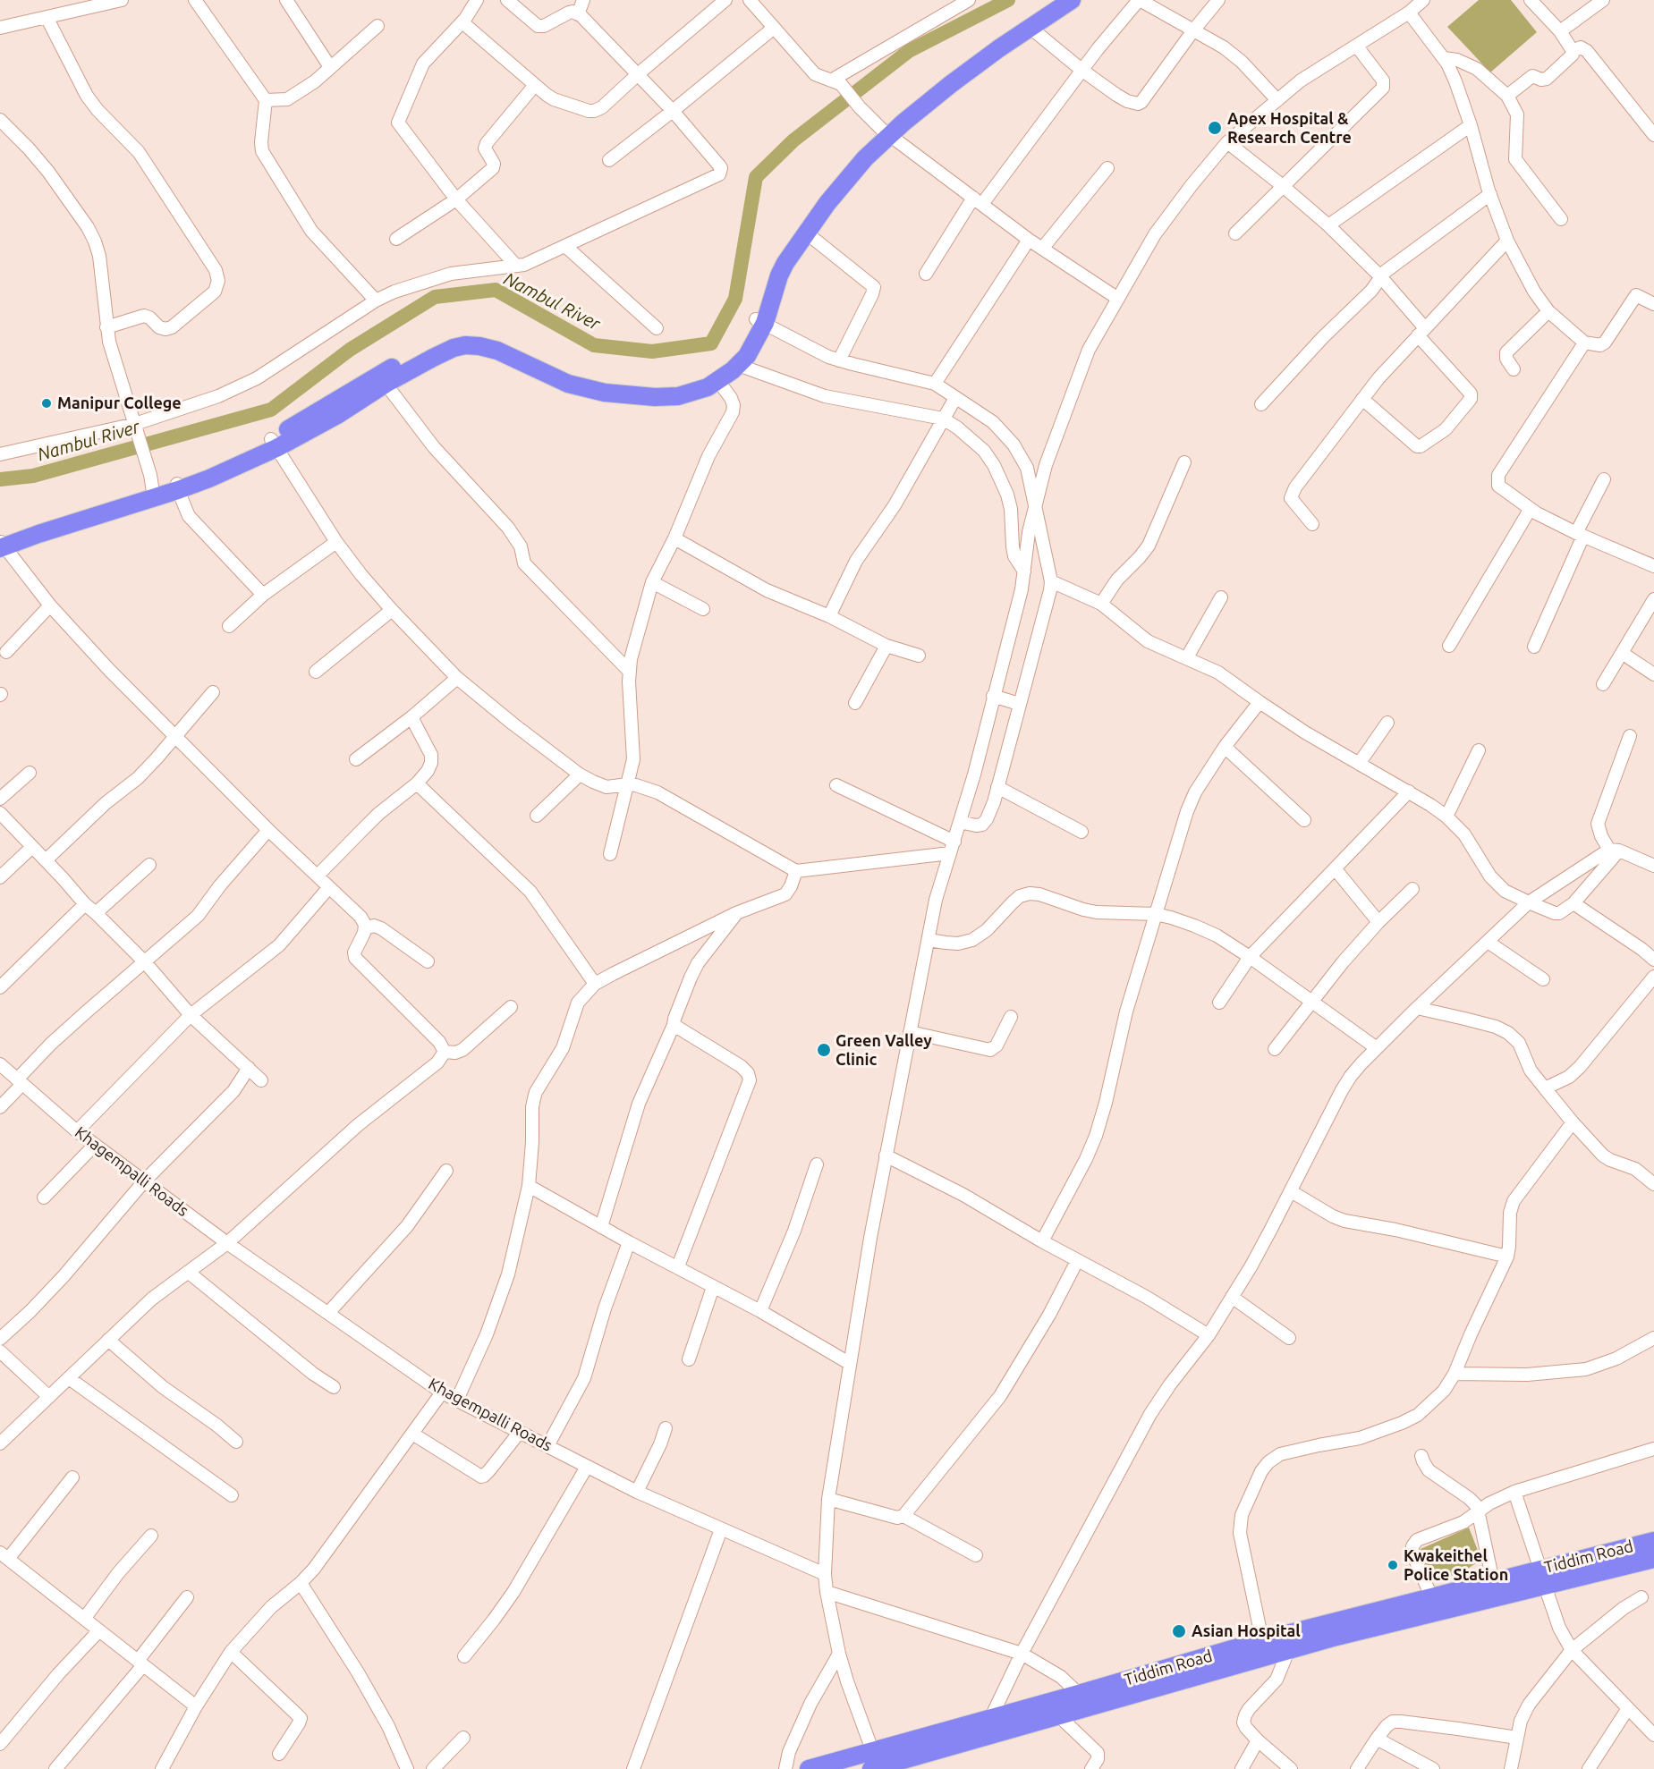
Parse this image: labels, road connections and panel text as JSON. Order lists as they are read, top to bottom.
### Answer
{
  "streets": {
    "highway": ["Tiddim Road"],
    "street": ["Khagempalli Roads"]
  },
  "water": ["Nambul River"],
  "places": [
    "Apex Hospital & Research Centre",
    "Manipur College",
    "Green Valley Clinic",
    "Kwakeithel Police Station",
    "Asian Hospital"
  ]
}
